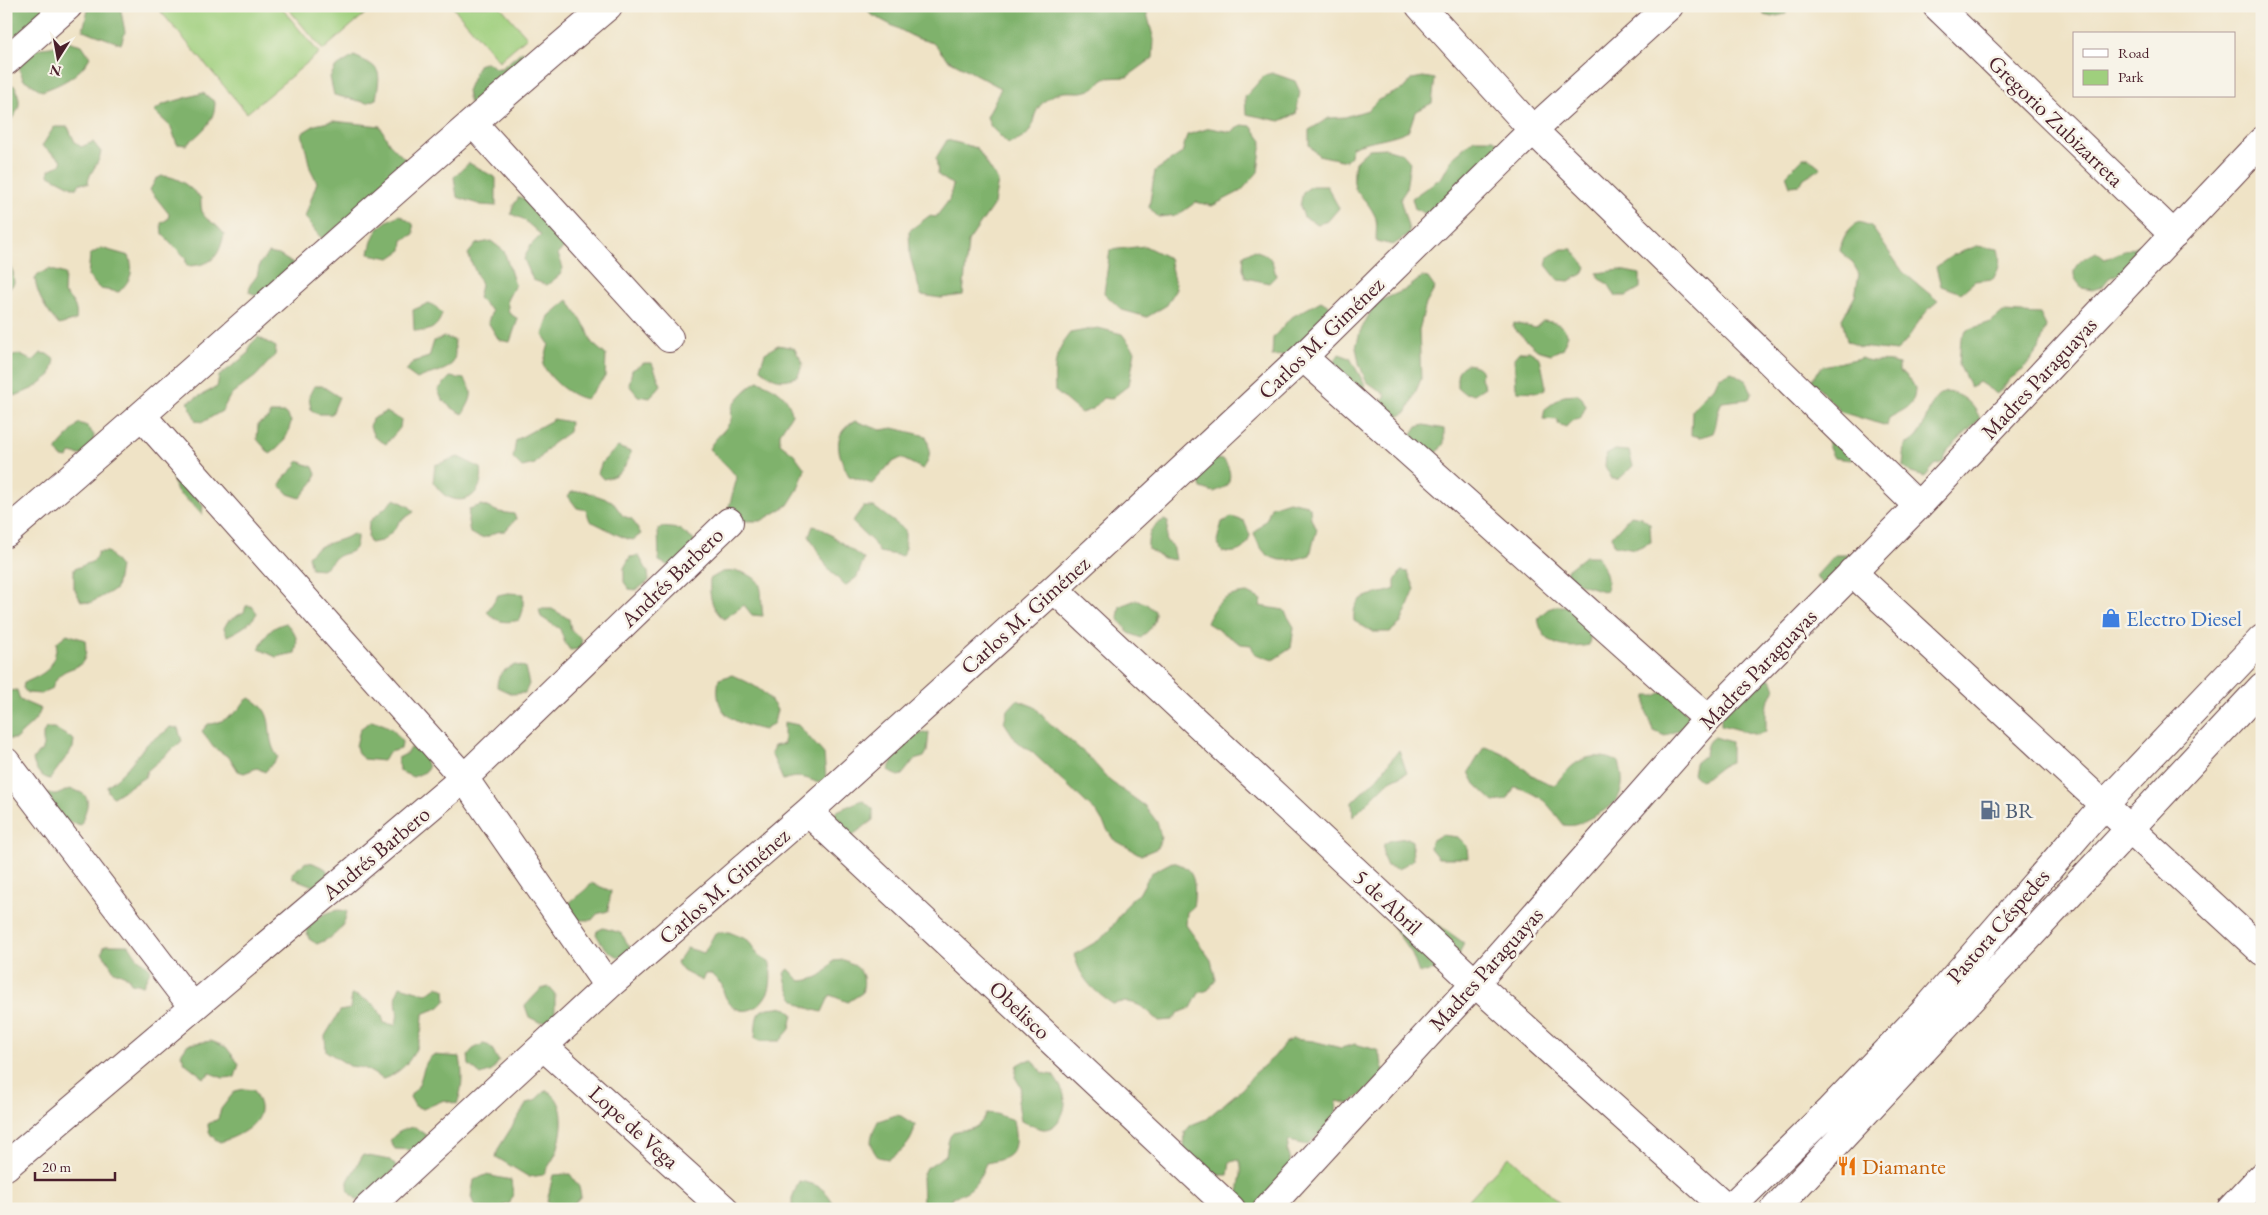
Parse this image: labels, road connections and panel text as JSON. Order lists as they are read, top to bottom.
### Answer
{
  "streets": {
    "street": [
      "Gregorio Zubizarreta",
      "Carlos M. Giménez",
      "Madres Paraguayas",
      "Andrés Barbero",
      "5 de Abril",
      "Pastora Céspedes",
      "Obelisco",
      "Lope de Vega"
    ]
  },
  "crossings": [
    ["Gregorio Zubizarreta", "Madres Paraguayas"],
    ["Carlos M. Giménez", "5 de Abril"],
    ["Carlos M. Giménez", "Obelisco"],
    ["Carlos M. Giménez", "Lope de Vega"],
    ["Madres Paraguayas", "5 de Abril"],
    ["5 de Abril", "Pastora Céspedes"]
  ],
  "places": {
    "shop": ["Electro Diesel"],
    "fuel station": ["BR"],
    "restaurant": ["Diamante"]
  },
  "legend": ["Road", "Park"],
  "scale_bar": "20 m",
  "north": "bottom"
}
